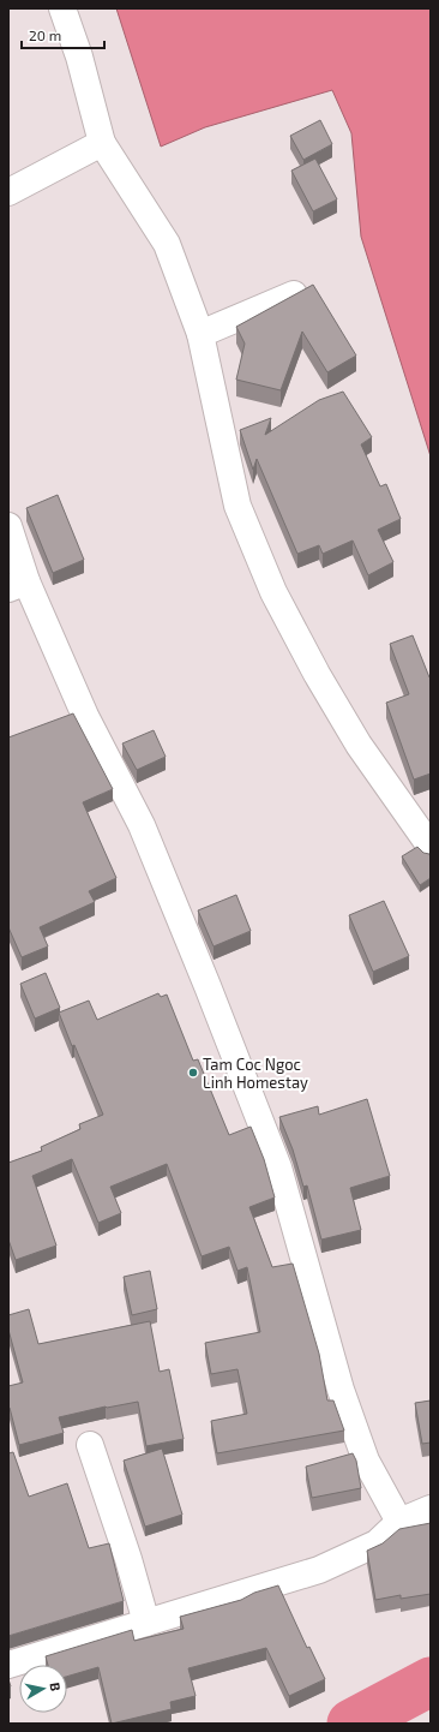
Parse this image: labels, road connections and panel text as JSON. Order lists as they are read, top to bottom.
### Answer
{
  "places": ["Tam Coc Ngoc Linh Homestay"],
  "scale_bar": "20 m",
  "north": "right"
}
